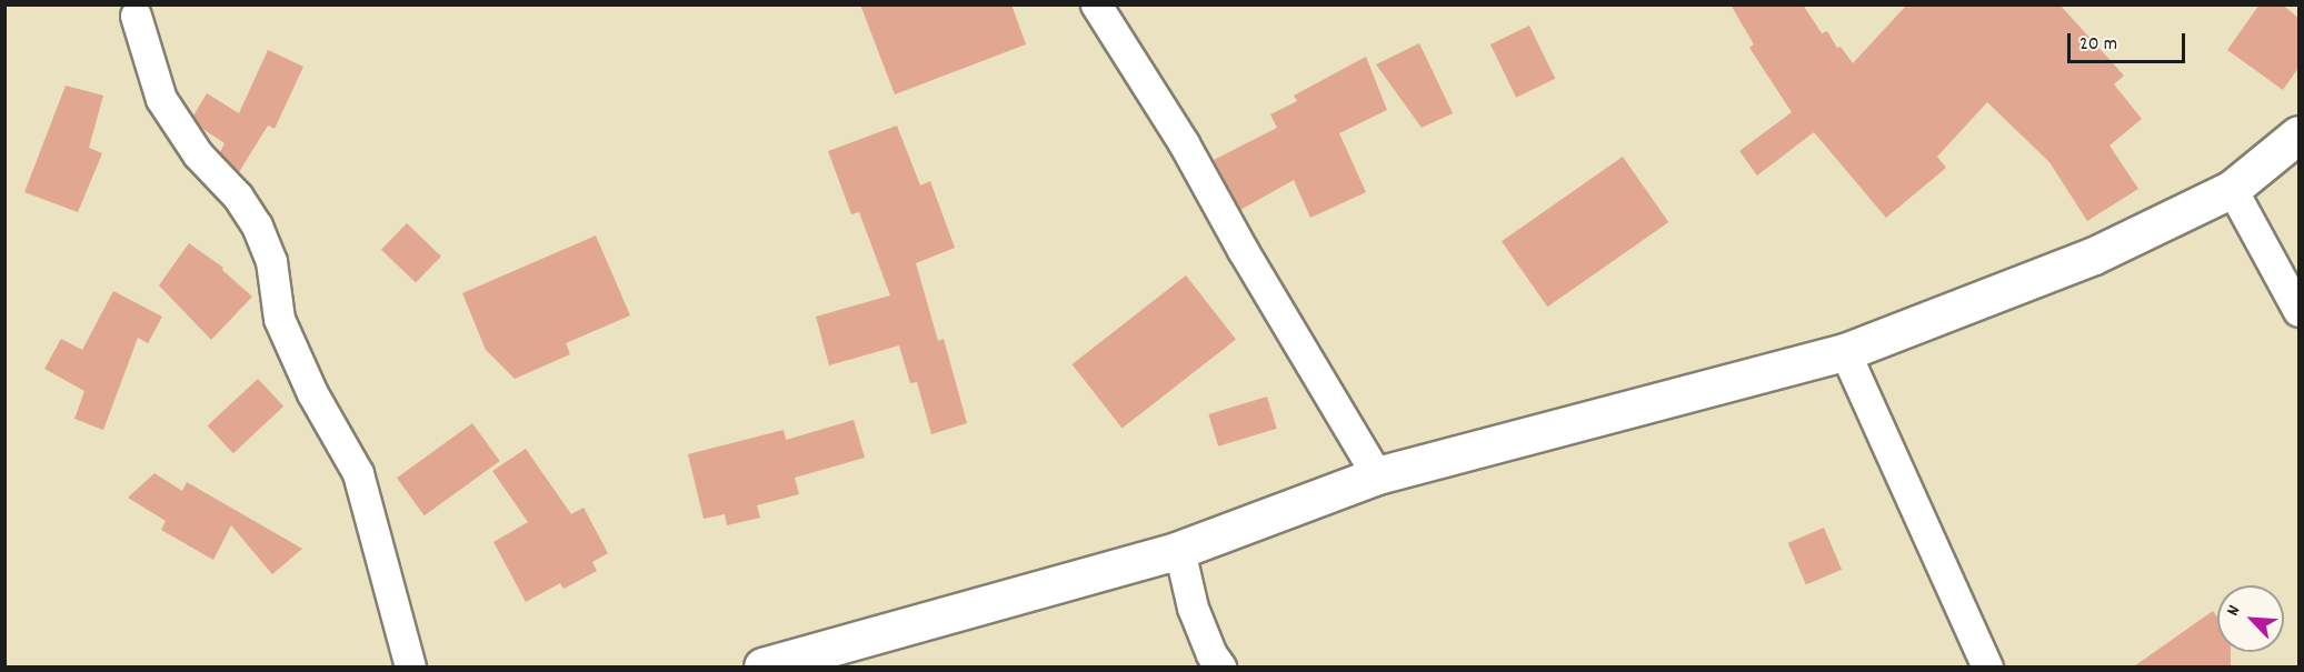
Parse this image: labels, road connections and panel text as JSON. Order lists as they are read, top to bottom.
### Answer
{
  "scale_bar": "20 m",
  "north": "top left"
}
